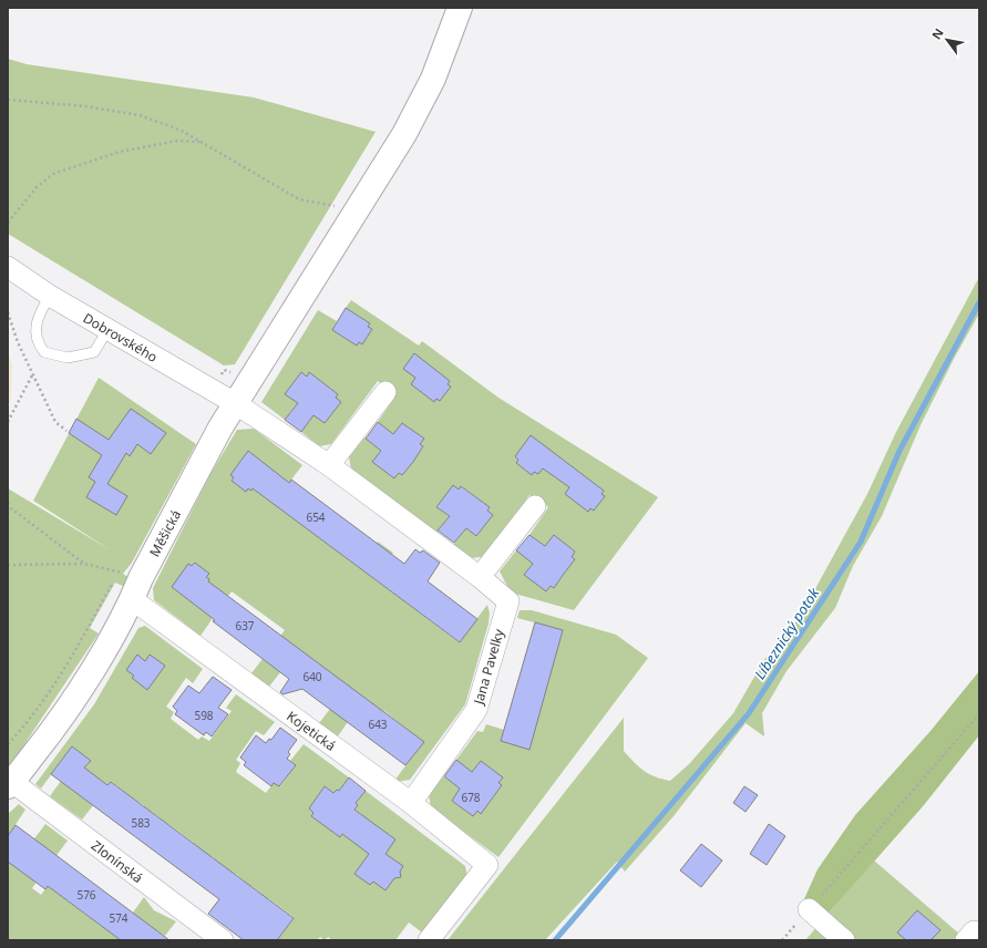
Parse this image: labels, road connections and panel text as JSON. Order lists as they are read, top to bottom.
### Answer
{
  "streets": {
    "street": [
      "Dobrovského",
      "Měšická",
      "Jana Pavelky",
      "Kojetická",
      "Zlonínská"
    ]
  },
  "crossings": [
    ["Dobrovského", "Měšická"],
    ["Dobrovského", "Jana Pavelky"],
    ["Měšická", "Jana Pavelky"],
    ["Měšická", "Kojetická"],
    ["Měšická", "Zlonínská"],
    ["Jana Pavelky", "Kojetická"]
  ],
  "water": ["Líbeznický potok"],
  "house_numbers": [
    "654",
    "637",
    "640",
    "598",
    "643",
    "678",
    "583",
    "576",
    "574"
  ],
  "north": "top left"
}
